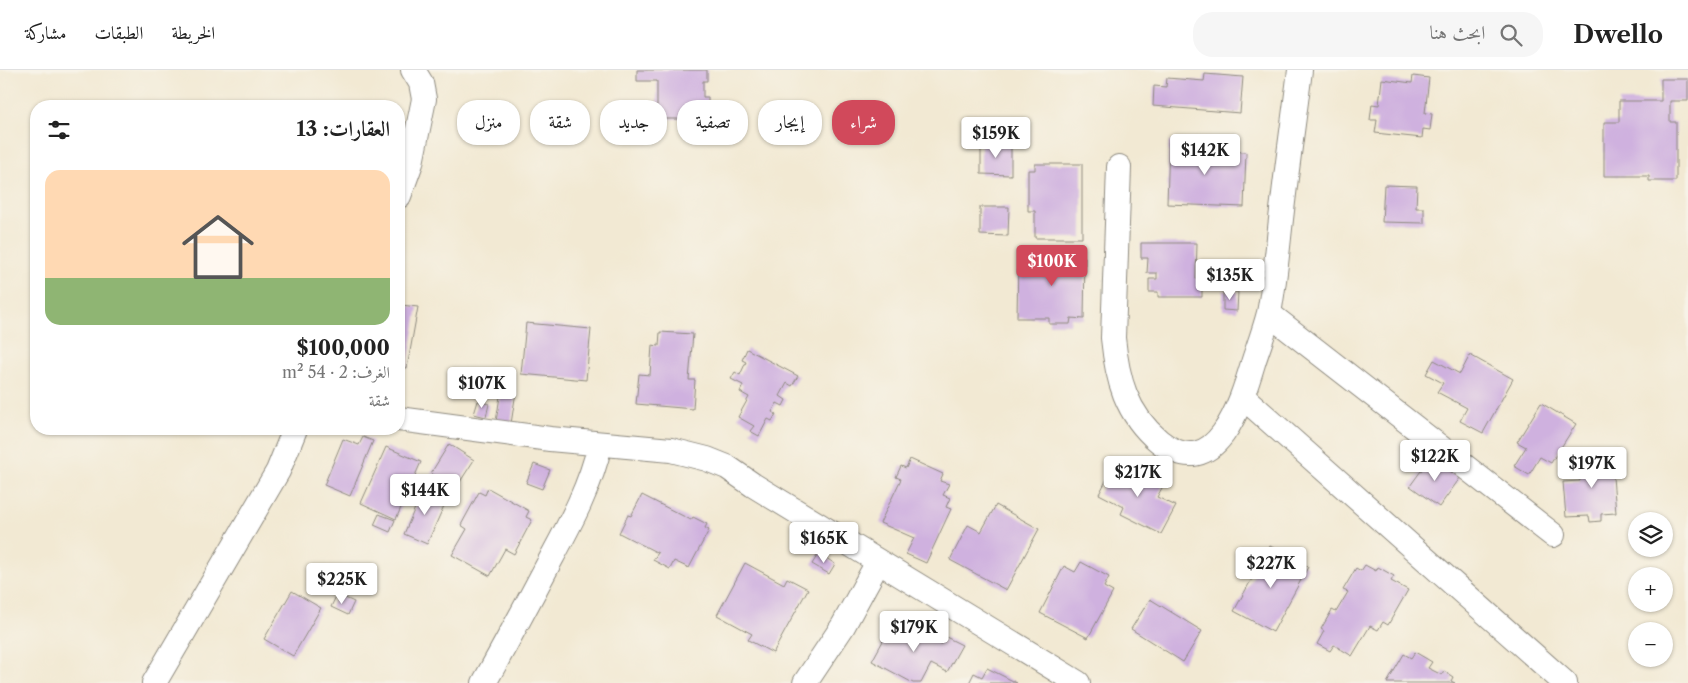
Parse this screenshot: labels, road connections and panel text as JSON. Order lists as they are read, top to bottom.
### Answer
{
  "page": {
    "header": "Dwello",
    "search": "ابحث هنا",
    "nav": ["الخريطة", "الطبقات", "مشاركة"],
    "chip": [
      "شراء",
      "إيجار",
      "تصفية",
      "جديد",
      "شقة",
      "منزل"
    ],
    "heading": "العقارات: 13",
    "price": [
      "$159K",
      "$142K",
      "$100K",
      "$135K",
      "$107K",
      "$122K",
      "$197K",
      "$217K",
      "$144K",
      "$165K",
      "$227K",
      "$225K",
      "$179K"
    ],
    "list": [
      {
        "name": "$100,000",
        "note": "الغرف: 2 · 54 m² · شقة"
      }
    ],
    "map_buttons": ["+", "−"]
  }
}
